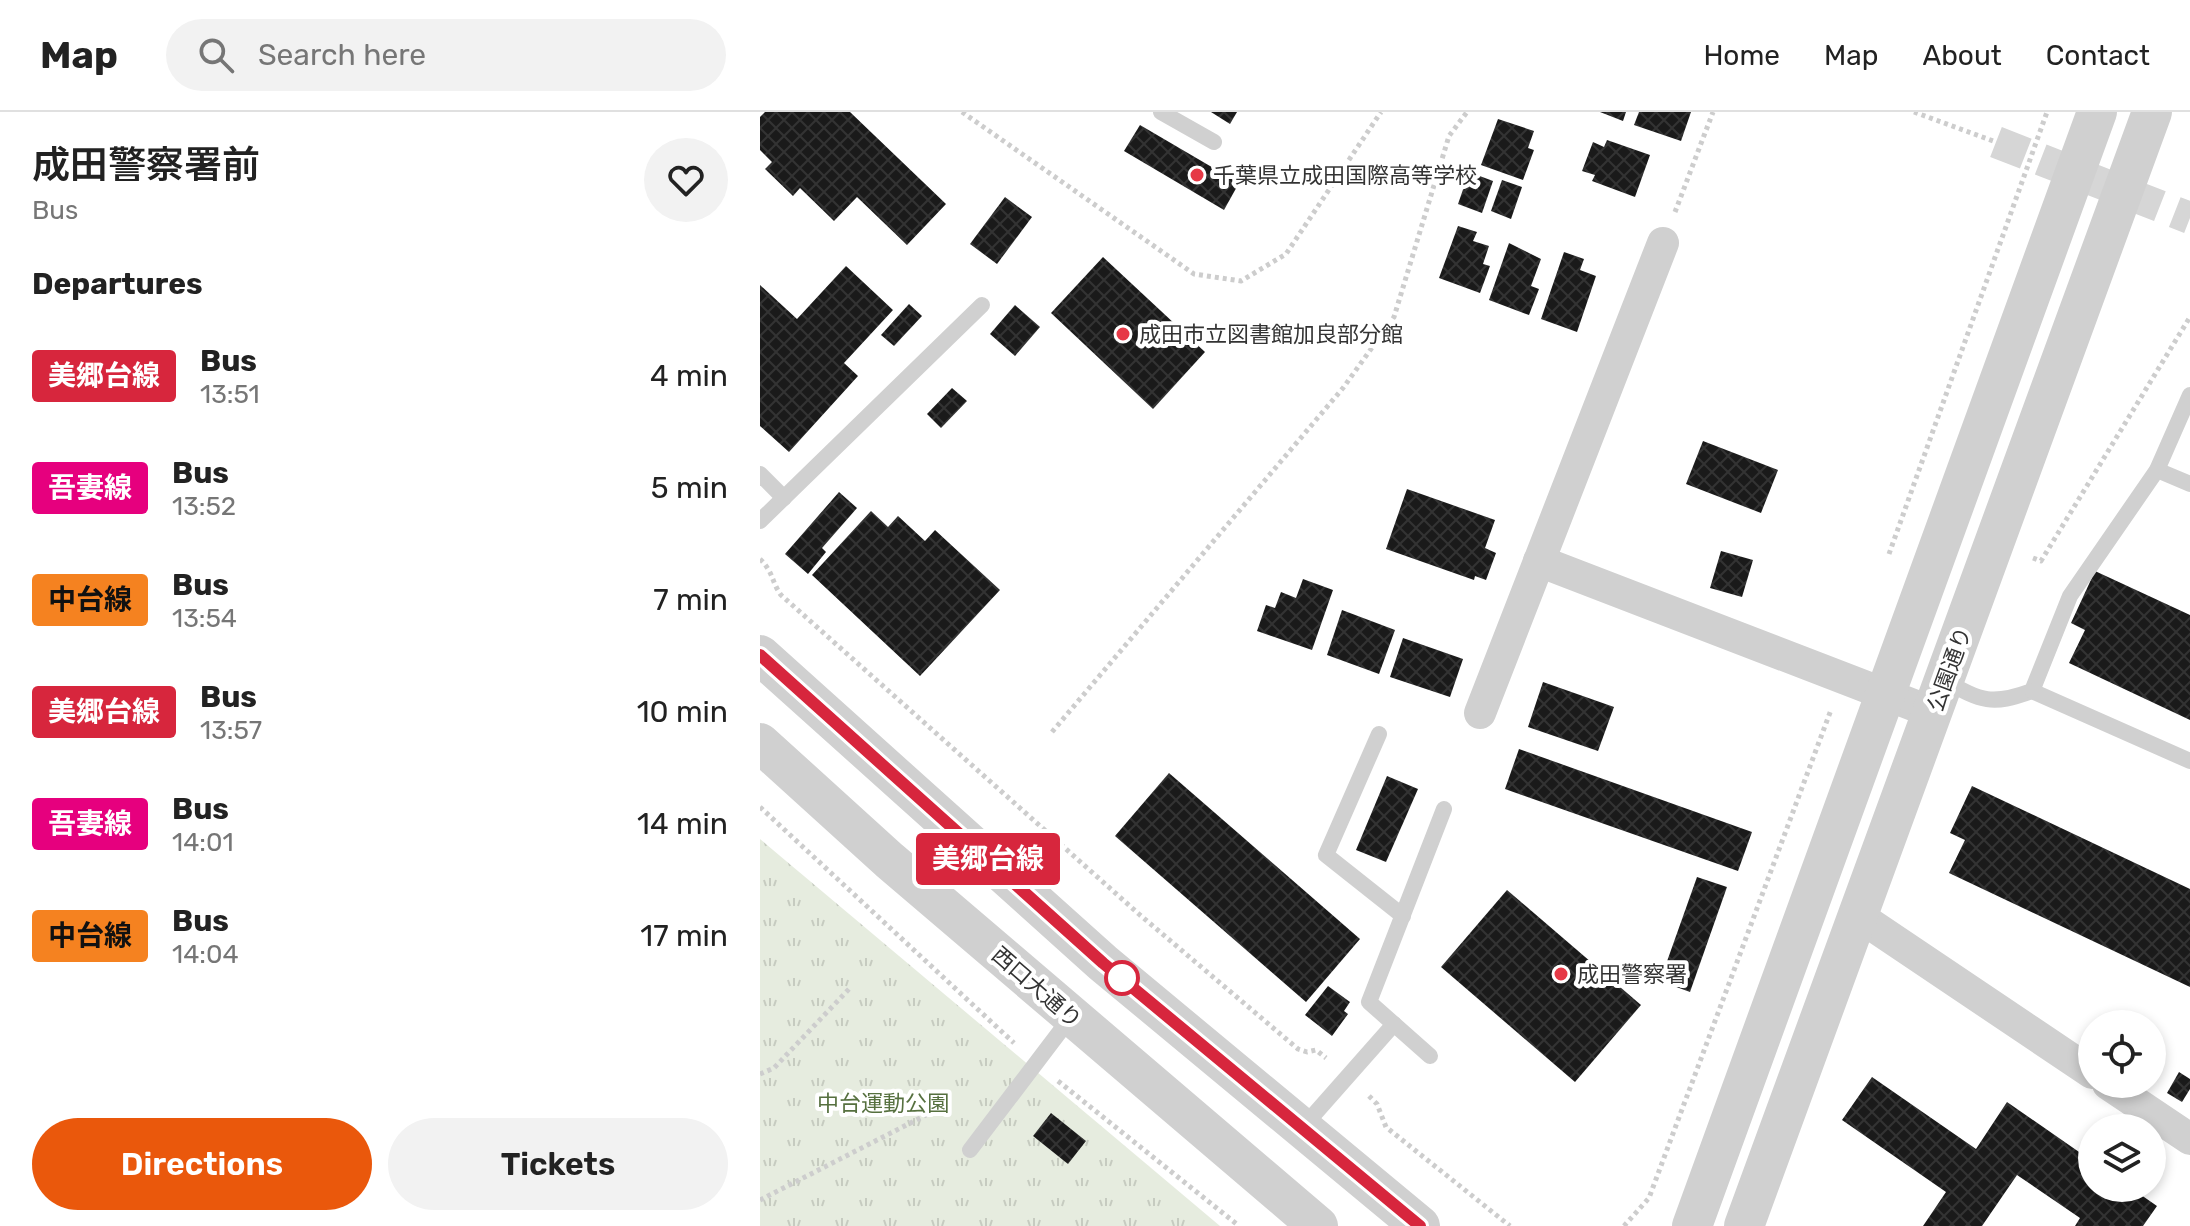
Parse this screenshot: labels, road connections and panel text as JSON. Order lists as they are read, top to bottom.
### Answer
{
  "streets": {
    "street": ["公園通り", "西口大通り"]
  },
  "parks": ["中台運動公園"],
  "places": ["千葉県立成田国際高等学校", "成田市立図書館加良部分館", "成田警察署"],
  "lines": ["bus line 美郷台線"],
  "page": {
    "header": "Map",
    "search": "Search here",
    "nav": [
      "Home",
      "Map",
      "About",
      "Contact"
    ],
    "heading": [
      ["成田警察署前", "Bus"],
      "Departures"
    ],
    "on_map": "美郷台線",
    "list": [
      {
        "mark": "美郷台線",
        "name": "Bus",
        "note": "13:51",
        "value": "4 min"
      },
      {
        "mark": "吾妻線",
        "name": "Bus",
        "note": "13:52",
        "value": "5 min"
      },
      {
        "mark": "中台線",
        "name": "Bus",
        "note": "13:54",
        "value": "7 min"
      },
      {
        "mark": "美郷台線",
        "name": "Bus",
        "note": "13:57",
        "value": "10 min"
      },
      {
        "mark": "吾妻線",
        "name": "Bus",
        "note": "14:01",
        "value": "14 min"
      },
      {
        "mark": "中台線",
        "name": "Bus",
        "note": "14:04",
        "value": "17 min"
      }
    ],
    "buttons": ["Directions", "Tickets"]
  }
}
